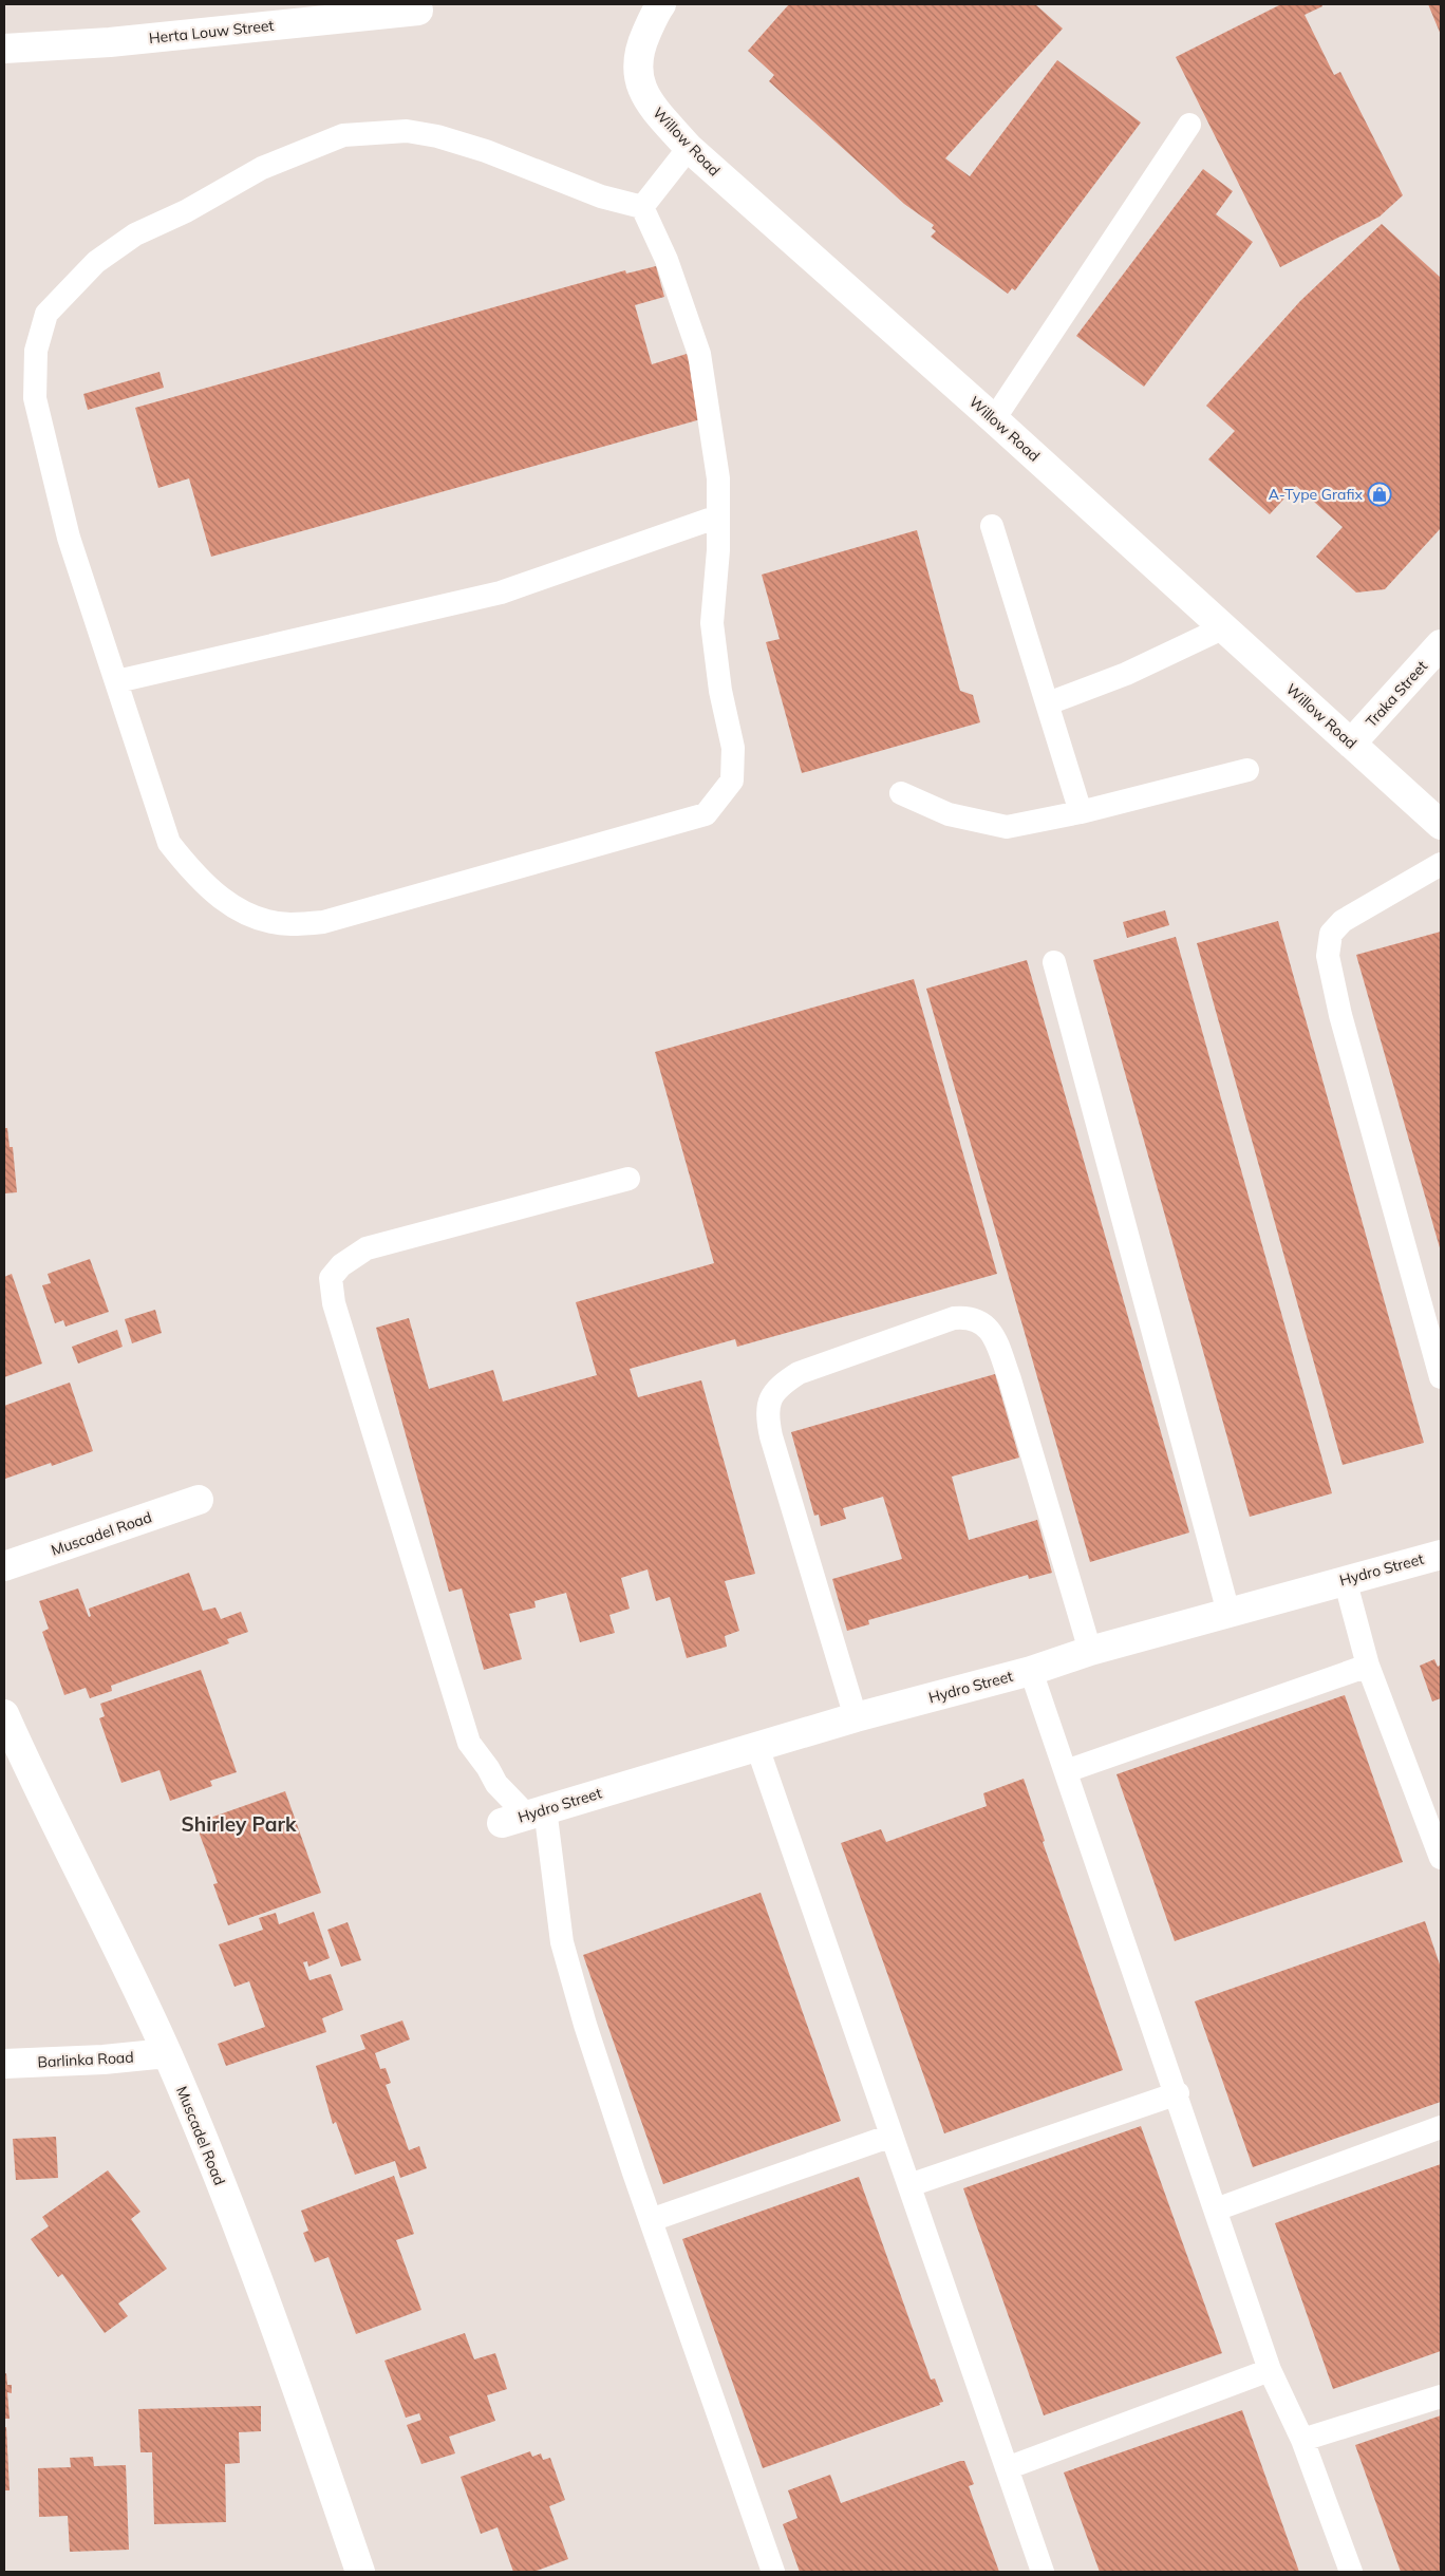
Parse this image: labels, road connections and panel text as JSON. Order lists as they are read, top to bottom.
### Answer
{
  "streets": {
    "street": [
      "Herta Louw Street",
      "Willow Road",
      "Traka Street",
      "Muscadel Road",
      "Hydro Street",
      "Barlinka Road"
    ]
  },
  "crossings": [
    ["Willow Road", "Traka Street"],
    ["Muscadel Road", "Barlinka Road"]
  ],
  "districts": ["Shirley Park"],
  "places": {
    "shop": ["A-Type Grafix"]
  }
}
